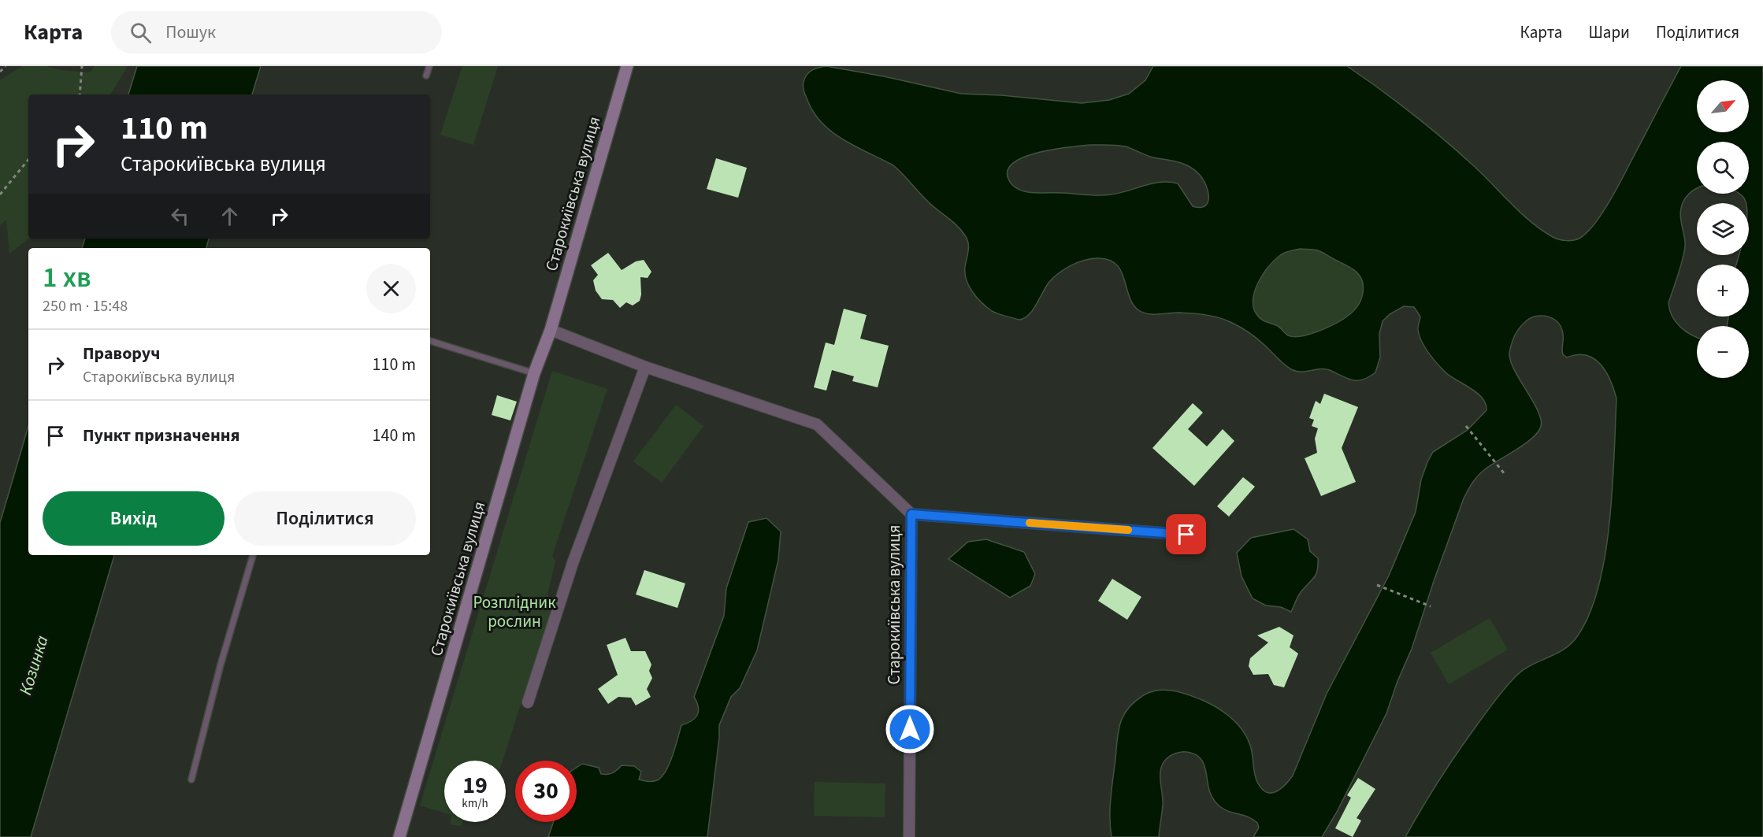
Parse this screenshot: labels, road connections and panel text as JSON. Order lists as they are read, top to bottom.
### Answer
{
  "streets": {
    "street": ["Старокиївська вулиця"]
  },
  "water": ["Козинка"],
  "parks": ["Розплідник рослин"],
  "north": "top right",
  "page": {
    "header": "Карта",
    "search": "Пошук",
    "nav": ["Карта", "Шари", "Поділитися"],
    "map_buttons": ["+", "−"],
    "turn": ["110 m", "Старокиївська вулиця"],
    "heading": ["1 хв", "250 m · 15:48"],
    "list": [
      {
        "name": "Праворуч",
        "note": "Старокиївська вулиця",
        "value": "110 m"
      },
      {
        "name": "Пункт призначення",
        "value": "140 m"
      }
    ],
    "buttons": ["Вихід", "Поділитися"],
    "speed": "19 km/h",
    "limit": "30"
  }
}
